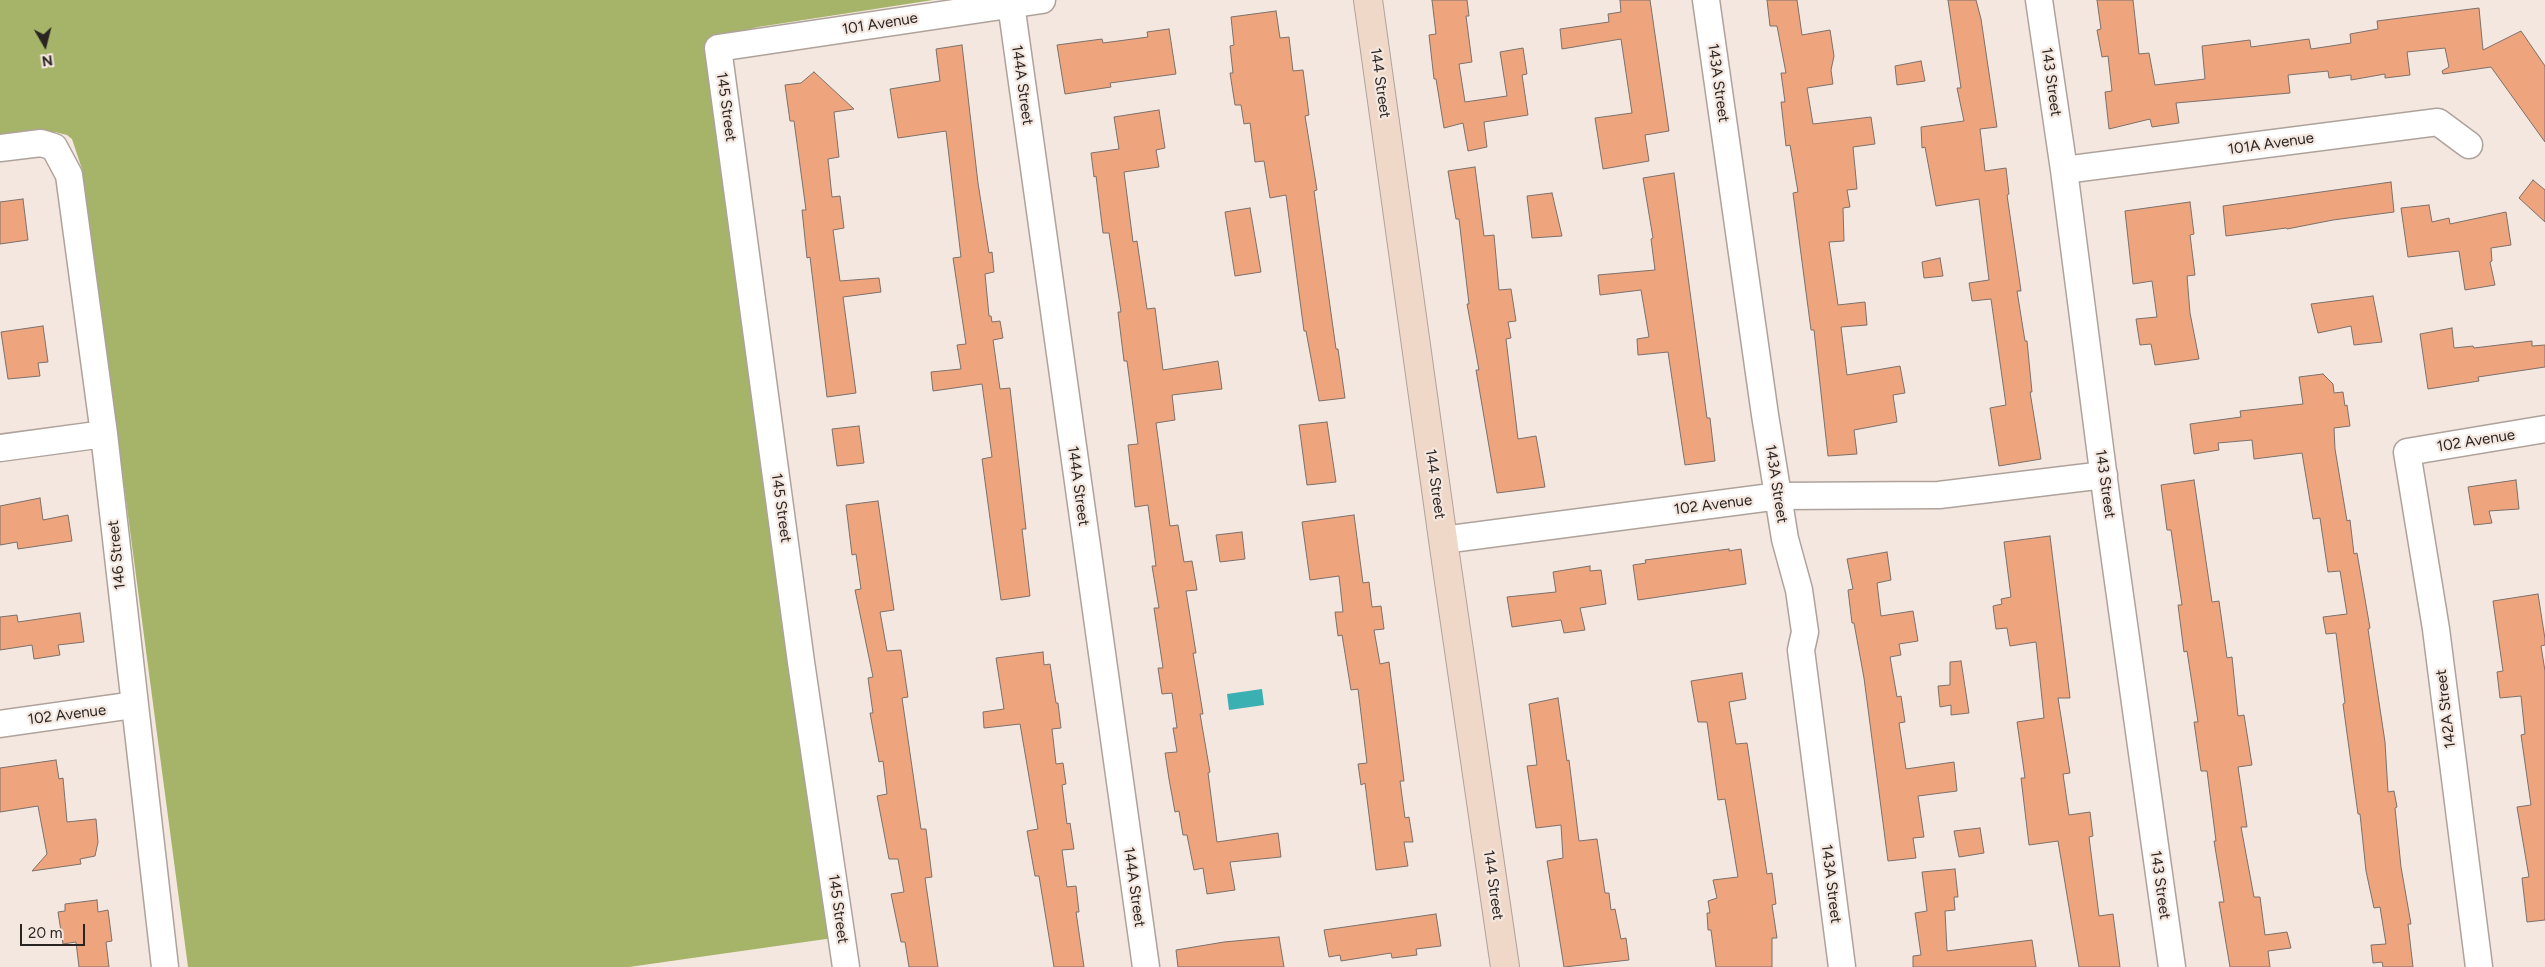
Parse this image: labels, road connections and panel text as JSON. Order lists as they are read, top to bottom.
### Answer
{
  "streets": {
    "main road": ["144 Street"],
    "street": [
      "101 Avenue",
      "143 Street",
      "143A Street",
      "144A Street",
      "145 Street",
      "101A Avenue",
      "102 Avenue",
      "146 Street",
      "142A Street"
    ]
  },
  "crossings": [
    ["101 Avenue", "144A Street"],
    ["101 Avenue", "145 Street"],
    ["143 Street", "101A Avenue"],
    ["143 Street", "102 Avenue"],
    ["144 Street", "102 Avenue"],
    ["143A Street", "102 Avenue"],
    ["102 Avenue", "146 Street"],
    ["102 Avenue", "142A Street"]
  ],
  "scale_bar": "20 m",
  "north": "bottom"
}
